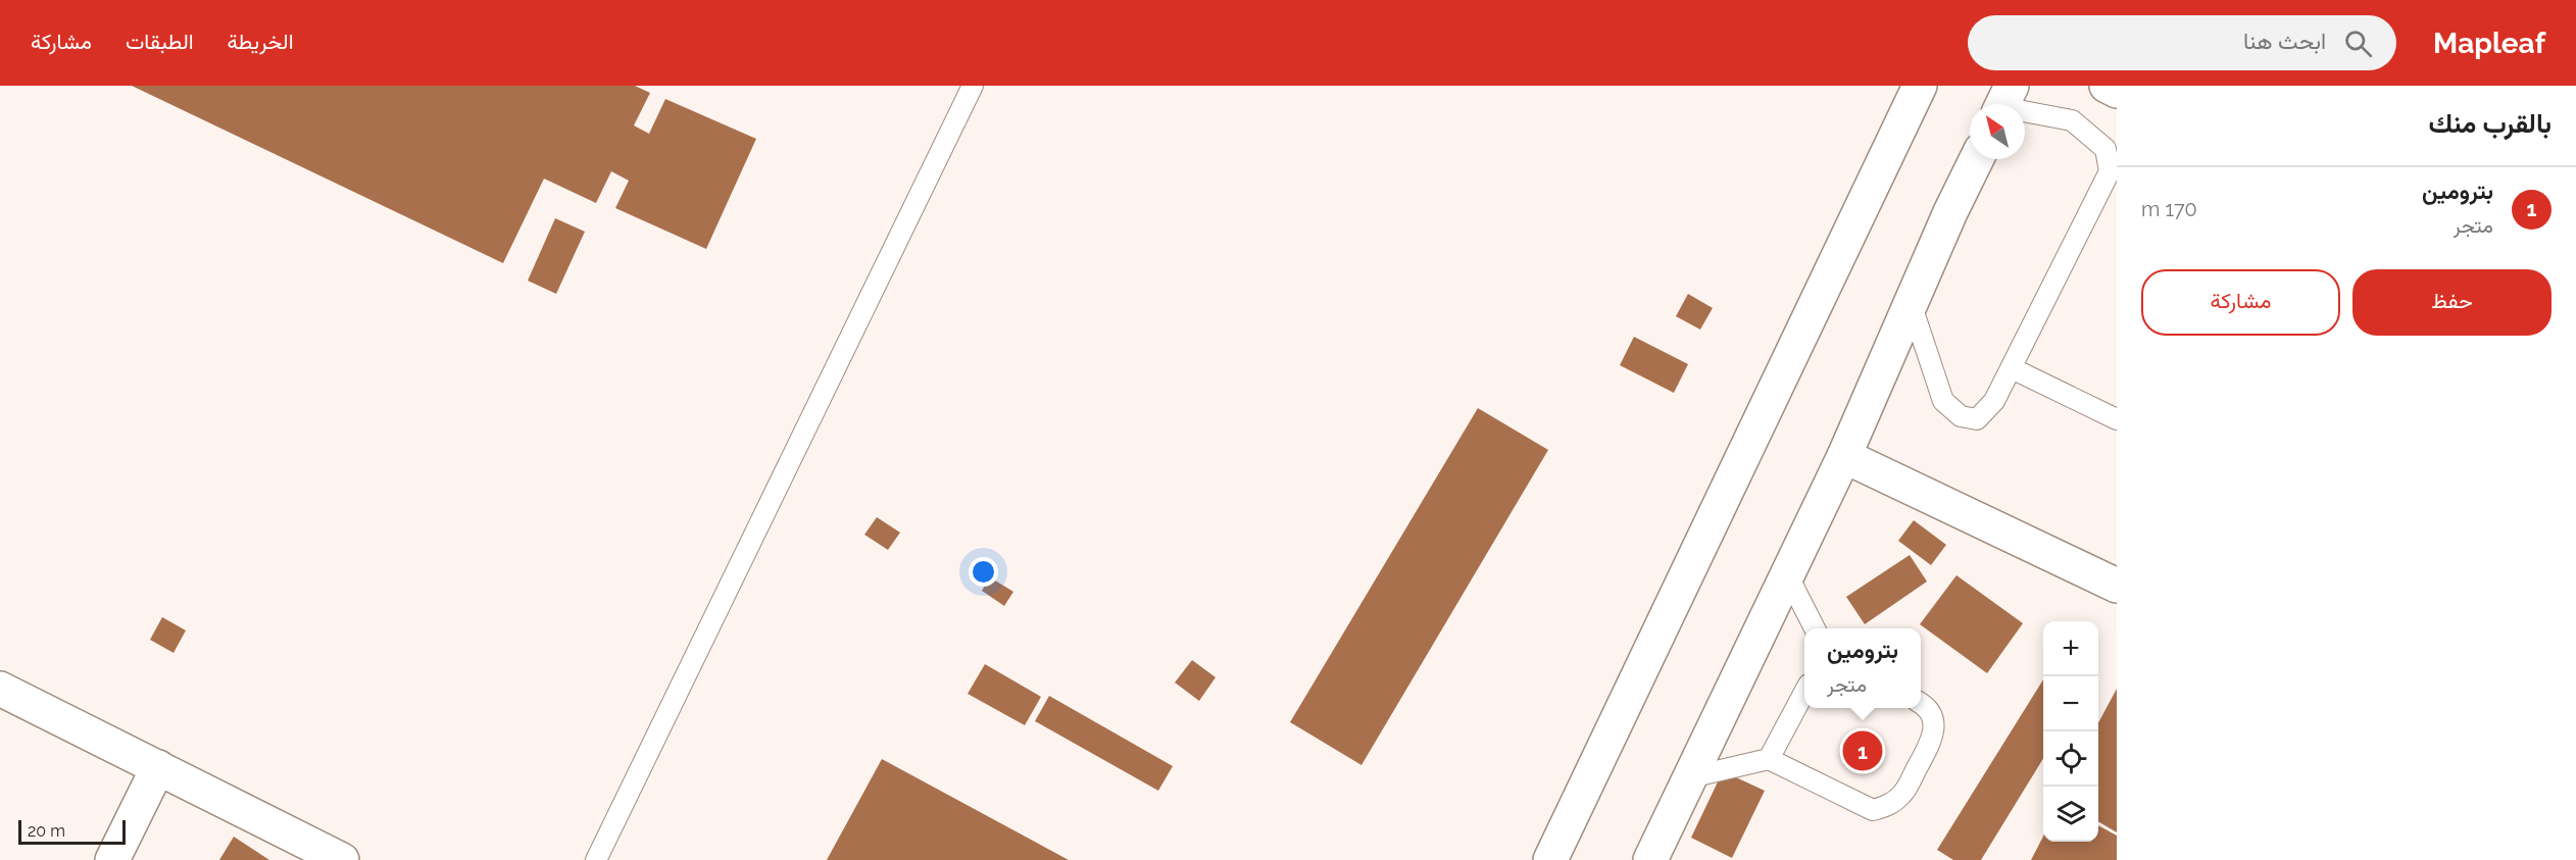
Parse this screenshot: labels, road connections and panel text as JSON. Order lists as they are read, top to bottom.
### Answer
{
  "scale_bar": "20 m",
  "north": "top left",
  "page": {
    "header": "Mapleaf",
    "search": "ابحث هنا",
    "nav": ["الخريطة", "الطبقات", "مشاركة"],
    "heading": "بالقرب منك",
    "list": [
      {
        "mark": "1",
        "name": "بترومين",
        "note": "متجر",
        "value": "170 m"
      }
    ],
    "buttons": ["حفظ", "مشاركة"],
    "map_buttons": ["+", "−"],
    "popup": ["بترومين", "متجر"],
    "pins": "1",
    "scale": "20 m"
  }
}
